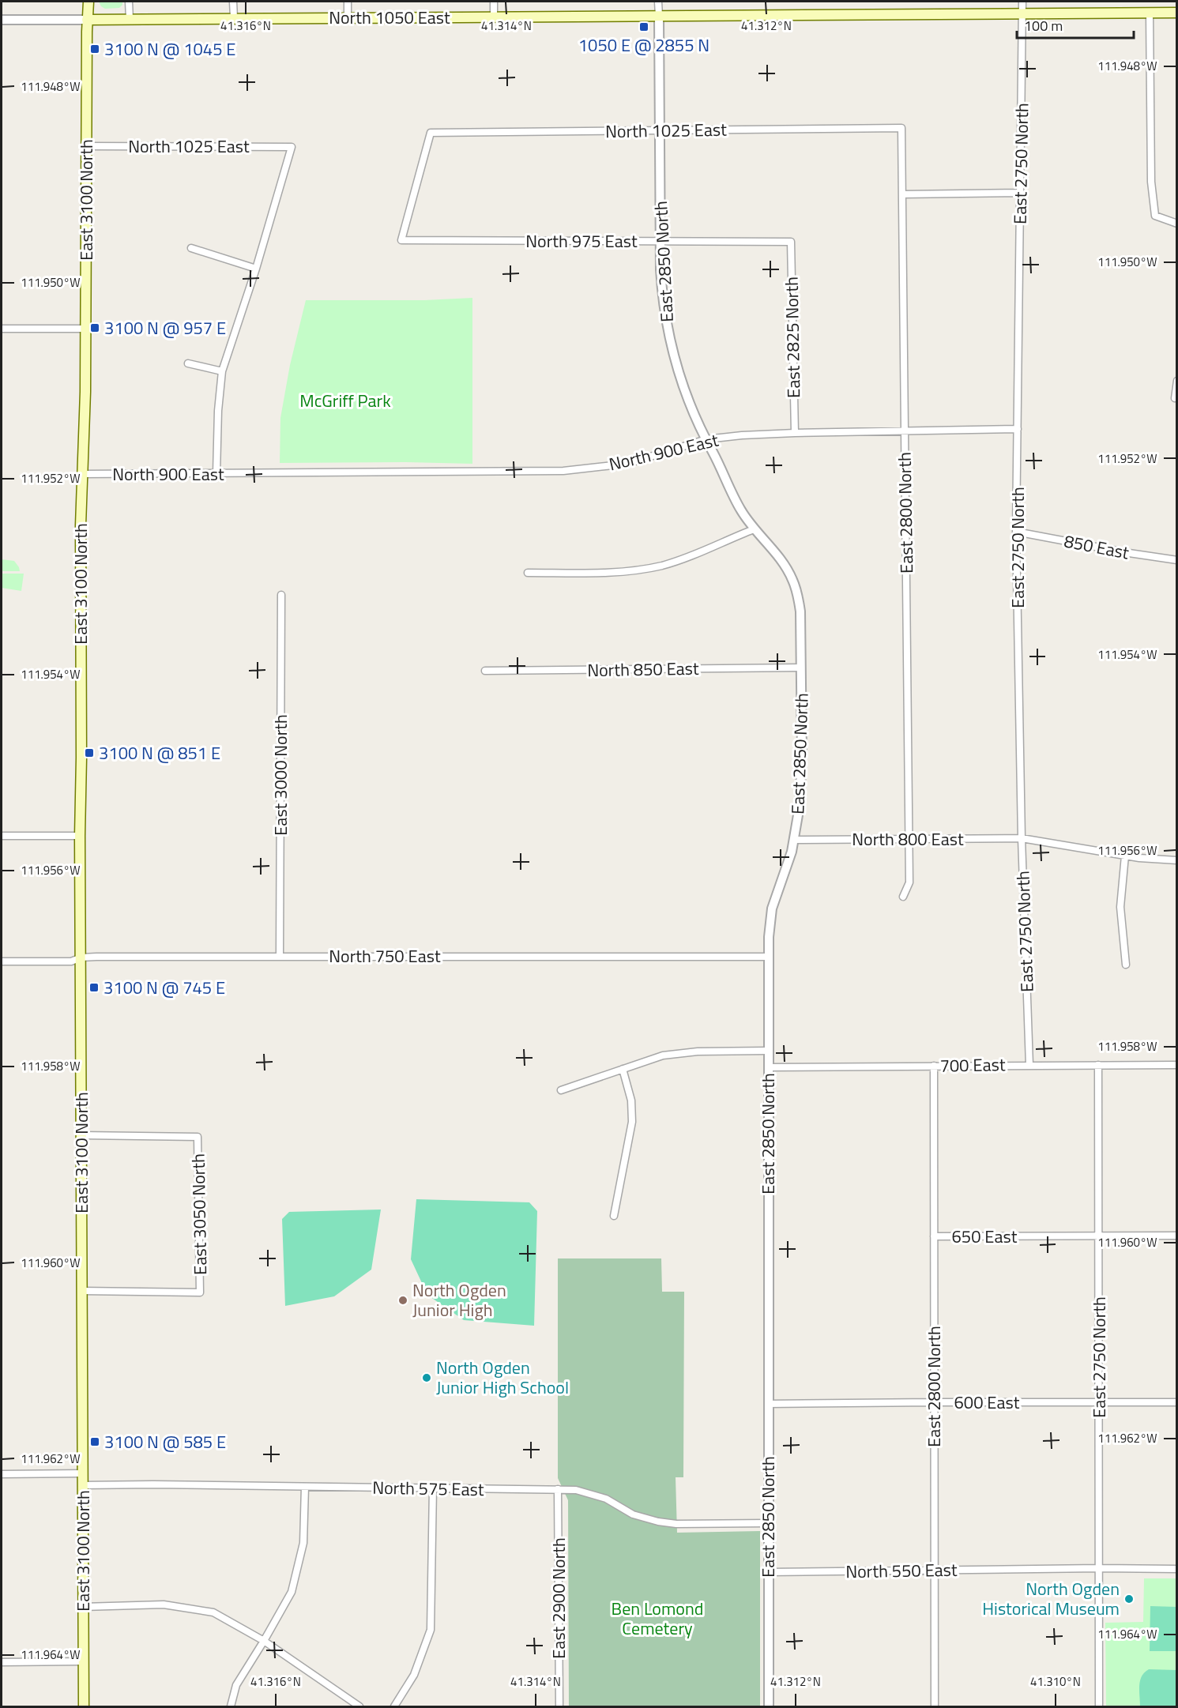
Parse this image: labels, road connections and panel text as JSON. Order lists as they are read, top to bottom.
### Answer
{
  "streets": {
    "main road": ["North 1050 East", "East 3100 North"],
    "street": [
      "North 1025 East",
      "East 2750 North",
      "North 975 East",
      "East 2850 North",
      "East 2825 North",
      "North 900 East",
      "East 2800 North",
      "850 East",
      "North 850 East",
      "East 3000 North",
      "North 800 East",
      "North 750 East",
      "700 East",
      "East 3050 North",
      "650 East",
      "600 East",
      "North 575 East",
      "North 550 East",
      "East 2900 North"
    ]
  },
  "crossings": [
    ["North 1050 East", "East 2750 North"],
    ["North 1050 East", "East 3100 North"],
    ["North 1050 East", "East 2850 North"],
    ["North 1025 East", "East 3100 North"],
    ["North 1025 East", "North 975 East"],
    ["North 1025 East", "East 2850 North"],
    ["North 1025 East", "East 2800 North"],
    ["East 2750 North", "North 900 East"],
    ["East 2750 North", "850 East"],
    ["East 2750 North", "North 800 East"],
    ["East 2750 North", "700 East"],
    ["East 2750 North", "650 East"],
    ["East 2750 North", "600 East"],
    ["East 2750 North", "North 550 East"],
    ["East 3100 North", "North 900 East"],
    ["East 3100 North", "North 750 East"],
    ["East 3100 North", "East 3050 North"],
    ["East 3100 North", "North 575 East"],
    ["North 975 East", "East 2850 North"],
    ["North 975 East", "East 2825 North"],
    ["East 2850 North", "North 900 East"],
    ["East 2850 North", "North 850 East"],
    ["East 2850 North", "North 800 East"],
    ["East 2850 North", "North 750 East"],
    ["East 2850 North", "700 East"],
    ["East 2850 North", "600 East"],
    ["East 2850 North", "North 575 East"],
    ["East 2850 North", "North 550 East"],
    ["East 2825 North", "North 900 East"],
    ["North 900 East", "East 2800 North"],
    ["East 2800 North", "North 800 East"],
    ["East 2800 North", "700 East"],
    ["East 2800 North", "650 East"],
    ["East 2800 North", "600 East"],
    ["East 2800 North", "North 550 East"],
    ["East 3000 North", "North 750 East"],
    ["North 575 East", "East 2900 North"]
  ],
  "parks": ["McGriff Park", "Ben Lomond Cemetery"],
  "places": {
    "transit": [
      "1050 E @ 2855 N",
      "3100 N @ 1045 E",
      "3100 N @ 957 E",
      "3100 N @ 851 E",
      "3100 N @ 745 E",
      "3100 N @ 585 E"
    ],
    "other": ["North Ogden Junior High", "North Ogden Junior High School", "North Ogden Historical Museum"]
  },
  "scale_bar": "100 m",
  "coordinates": [
    "41.316°N",
    "41.314°N",
    "41.312°N",
    "111.948°W",
    "111.950°W",
    "111.952°W",
    "111.954°W",
    "111.956°W",
    "111.958°W",
    "111.960°W",
    "111.962°W",
    "111.964°W",
    "41.310°N"
  ]
}
